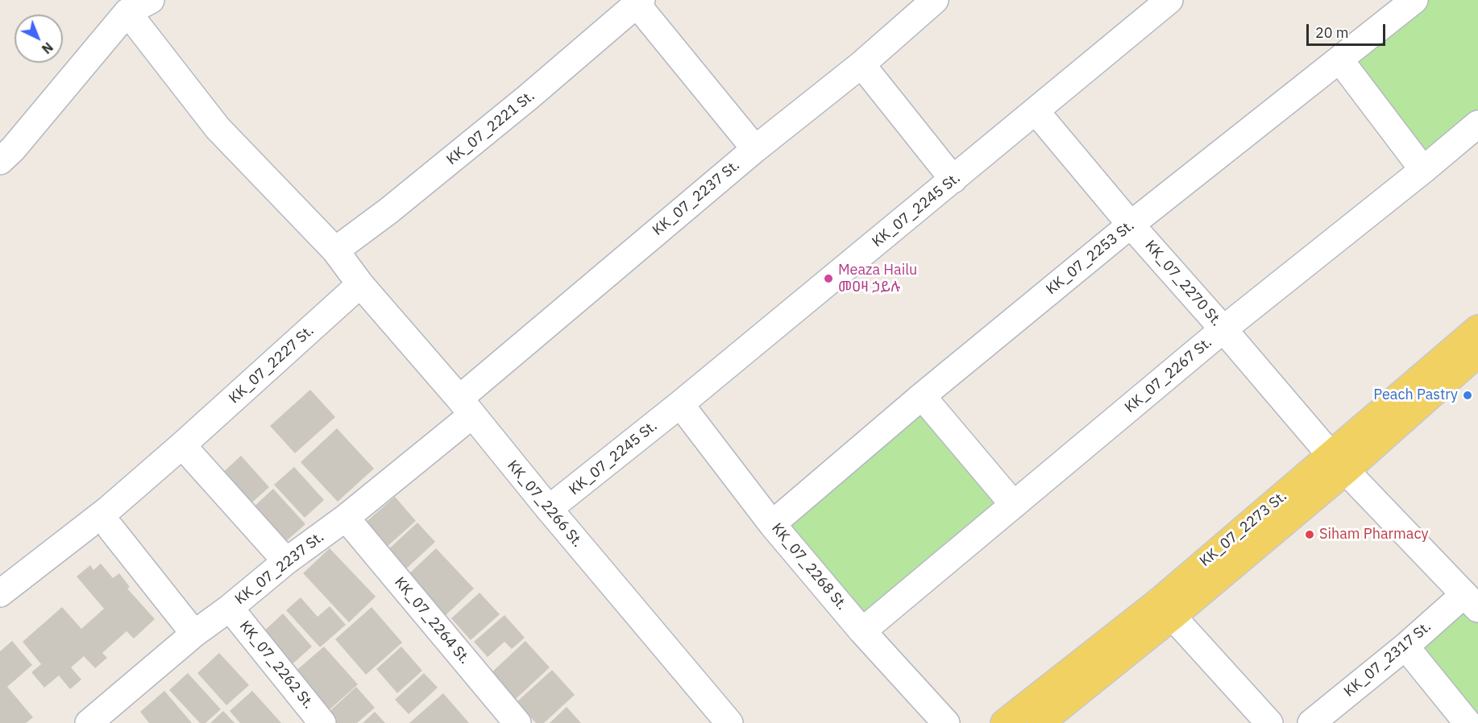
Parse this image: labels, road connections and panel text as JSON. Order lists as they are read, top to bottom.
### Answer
{
  "streets": {
    "main road": ["KK_07_2273 St."],
    "street": [
      "KK_07_2221 St.",
      "KK_07_2237 St.",
      "KK_07_2245 St.",
      "KK_07_2253 St.",
      "KK_07_2270 St.",
      "KK_07_2227 St.",
      "KK_07_2267 St.",
      "KK_07_2266 St.",
      "KK_07_2268 St.",
      "KK_07_2264 St.",
      "KK_07_2317 St.",
      "KK_07_2262 St."
    ]
  },
  "crossings": [
    ["KK_07_2221 St.", "KK_07_2266 St."],
    ["KK_07_2237 St.", "KK_07_2266 St."],
    ["KK_07_2237 St.", "KK_07_2264 St."],
    ["KK_07_2237 St.", "KK_07_2262 St."],
    ["KK_07_2245 St.", "KK_07_2270 St."],
    ["KK_07_2245 St.", "KK_07_2266 St."],
    ["KK_07_2245 St.", "KK_07_2268 St."],
    ["KK_07_2253 St.", "KK_07_2270 St."],
    ["KK_07_2253 St.", "KK_07_2268 St."],
    ["KK_07_2270 St.", "KK_07_2267 St."],
    ["KK_07_2270 St.", "KK_07_2273 St."],
    ["KK_07_2270 St.", "KK_07_2317 St."],
    ["KK_07_2227 St.", "KK_07_2266 St."],
    ["KK_07_2267 St.", "KK_07_2268 St."]
  ],
  "places": ["Meaza Hailu መዐዛ ኃይሉ", "Peach Pastry", "Siham Pharmacy"],
  "scale_bar": "20 m",
  "north": "bottom right"
}
